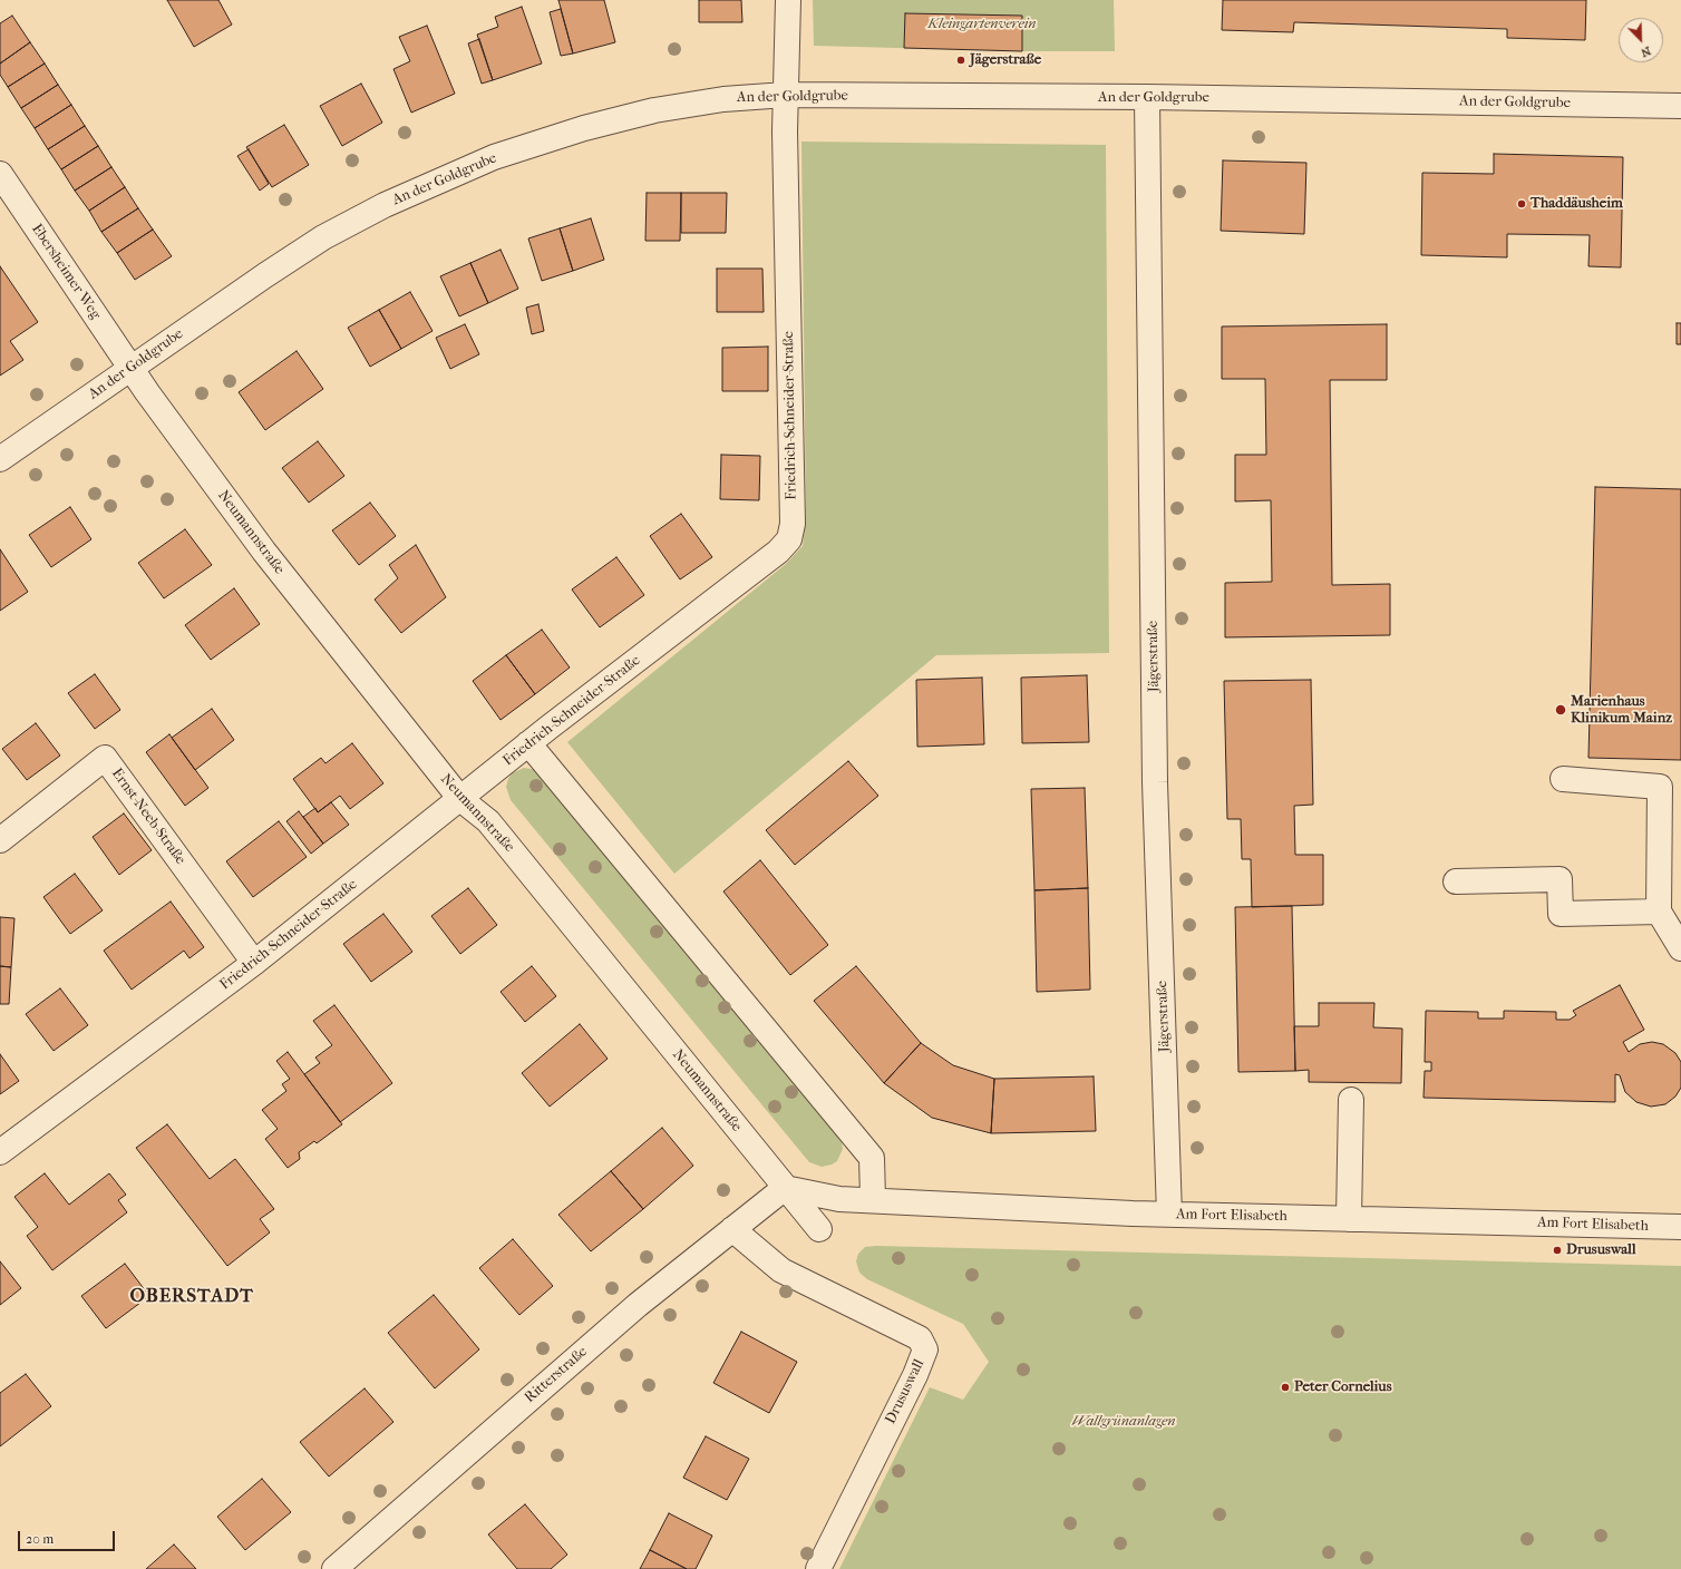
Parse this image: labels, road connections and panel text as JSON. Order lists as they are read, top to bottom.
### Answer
{
  "streets": {
    "street": [
      "An der Goldgrube",
      "Ebersheimer Weg",
      "Friedrich-Schneider-Straße",
      "Neumannstraße",
      "Jägerstraße",
      "Ernst-Neeb-Straße",
      "Am Fort Elisabeth",
      "Ritterstraße",
      "Drususwall"
    ]
  },
  "crossings": [
    ["An der Goldgrube", "Ebersheimer Weg"],
    ["An der Goldgrube", "Friedrich-Schneider-Straße"],
    ["An der Goldgrube", "Neumannstraße"],
    ["An der Goldgrube", "Jägerstraße"],
    ["Ebersheimer Weg", "Neumannstraße"],
    ["Friedrich-Schneider-Straße", "Neumannstraße"],
    ["Friedrich-Schneider-Straße", "Ernst-Neeb-Straße"],
    ["Neumannstraße", "Am Fort Elisabeth"],
    ["Neumannstraße", "Ritterstraße"],
    ["Jägerstraße", "Am Fort Elisabeth"],
    ["Am Fort Elisabeth", "Ritterstraße"],
    ["Ritterstraße", "Drususwall"]
  ],
  "districts": ["OBERSTADT"],
  "parks": ["Kleingartenverein", "Wallgrünanlagen"],
  "places": [
    "Jägerstraße",
    "Thaddäusheim",
    "Marienhaus Klinikum Mainz",
    "Drususwall",
    "Peter Cornelius"
  ],
  "scale_bar": "20 m",
  "north": "bottom right"
}
